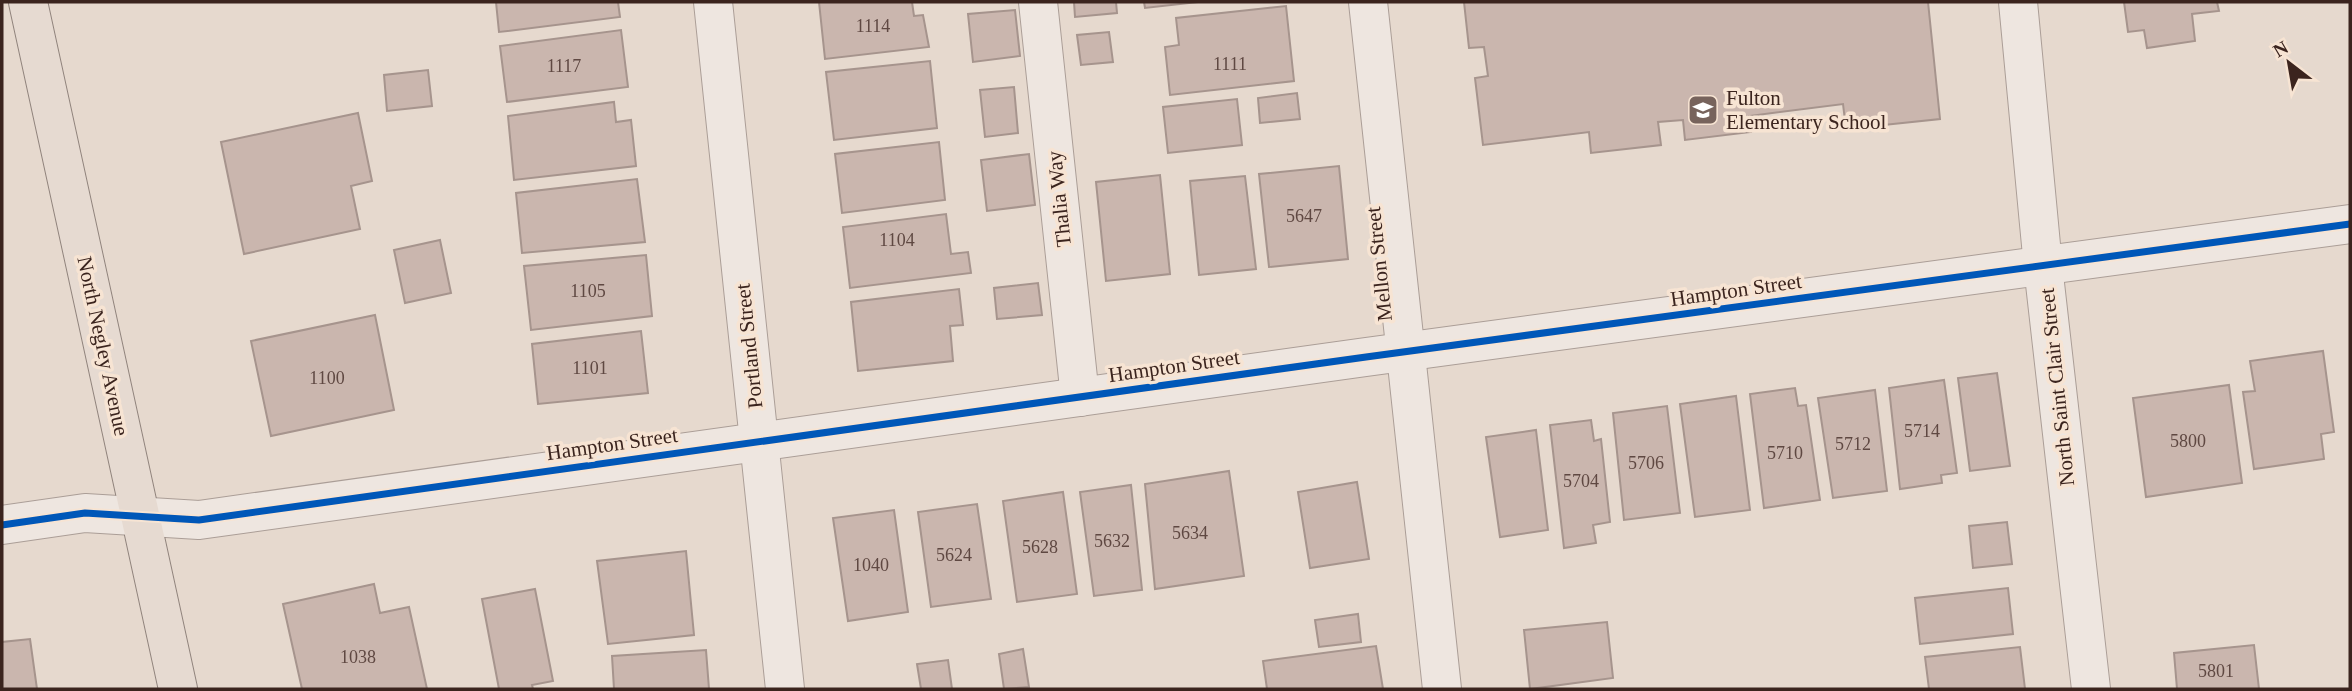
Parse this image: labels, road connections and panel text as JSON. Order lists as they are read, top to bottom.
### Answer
{
  "streets": {
    "main road": ["North Negley Avenue"],
    "street": [
      "Thalia Way",
      "Mellon Street",
      "Hampton Street",
      "Portland Street",
      "North Saint Clair Street"
    ]
  },
  "crossings": [
    ["Thalia Way", "Hampton Street"],
    ["Mellon Street", "Hampton Street"],
    ["Hampton Street", "North Negley Avenue"],
    ["Hampton Street", "Portland Street"],
    ["Hampton Street", "North Saint Clair Street"]
  ],
  "places": {
    "school or university": ["Fulton Elementary School"]
  },
  "house_numbers": [
    "1114",
    "1111",
    "1117",
    "5647",
    "1104",
    "1105",
    "1101",
    "1100",
    "5714",
    "5800",
    "5712",
    "5710",
    "5706",
    "5704",
    "5634",
    "5632",
    "5628",
    "5624",
    "1040",
    "1038",
    "5801"
  ],
  "north": "top left"
}
